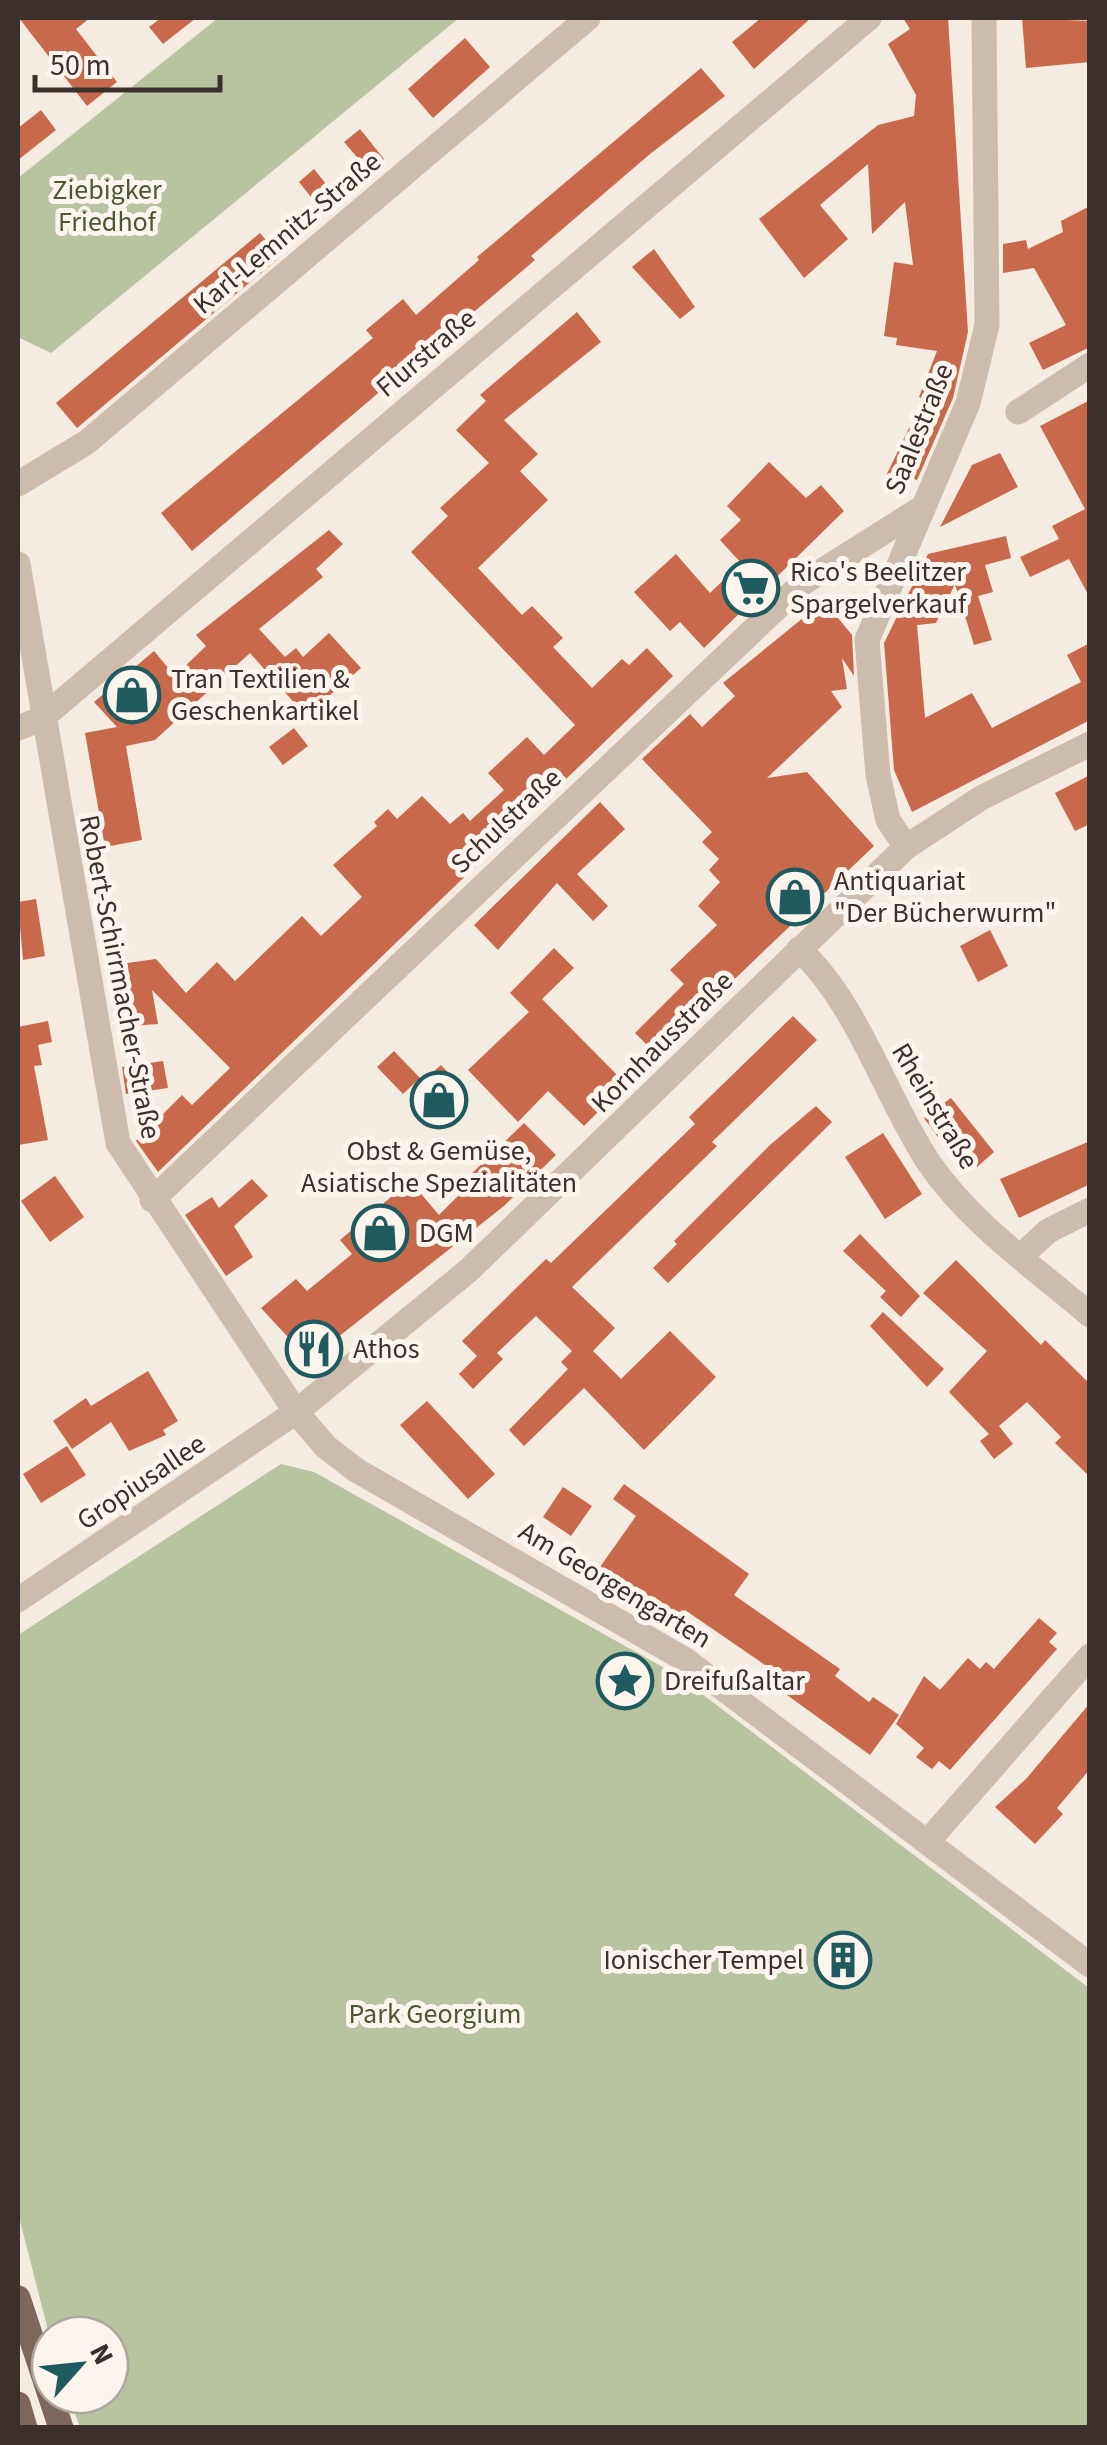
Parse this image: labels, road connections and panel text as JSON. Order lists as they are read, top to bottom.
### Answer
{
  "streets": {
    "street": [
      "Karl-Lemnitz-Straße",
      "Flurstraße",
      "Saalestraße",
      "Schulstraße",
      "Robert-Schirrmacher-Straße",
      "Kornhausstraße",
      "Rheinstraße",
      "Gropiusallee",
      "Am Georgengarten"
    ]
  },
  "crossings": [
    ["Flurstraße", "Robert-Schirrmacher-Straße"],
    ["Saalestraße", "Schulstraße"],
    ["Saalestraße", "Kornhausstraße"],
    ["Schulstraße", "Robert-Schirrmacher-Straße"],
    ["Robert-Schirrmacher-Straße", "Kornhausstraße"],
    ["Robert-Schirrmacher-Straße", "Gropiusallee"],
    ["Robert-Schirrmacher-Straße", "Am Georgengarten"],
    ["Kornhausstraße", "Rheinstraße"],
    ["Kornhausstraße", "Gropiusallee"],
    ["Kornhausstraße", "Am Georgengarten"],
    ["Gropiusallee", "Am Georgengarten"]
  ],
  "parks": ["Ziebigker Friedhof", "Park Georgium"],
  "places": {
    "supermarket": ["Rico's Beelitzer Spargelverkauf"],
    "shop": [
      "Tran Textilien & Geschenkartikel",
      "Antiquariat \"Der Bücherwurm\"",
      "Obst & Gemüse, Asiatische Spezialitäten",
      "DGM"
    ],
    "restaurant": ["Athos"],
    "place": ["Dreifußaltar"],
    "building": ["Ionischer Tempel"]
  },
  "scale_bar": "50 m",
  "north": "top right"
}
